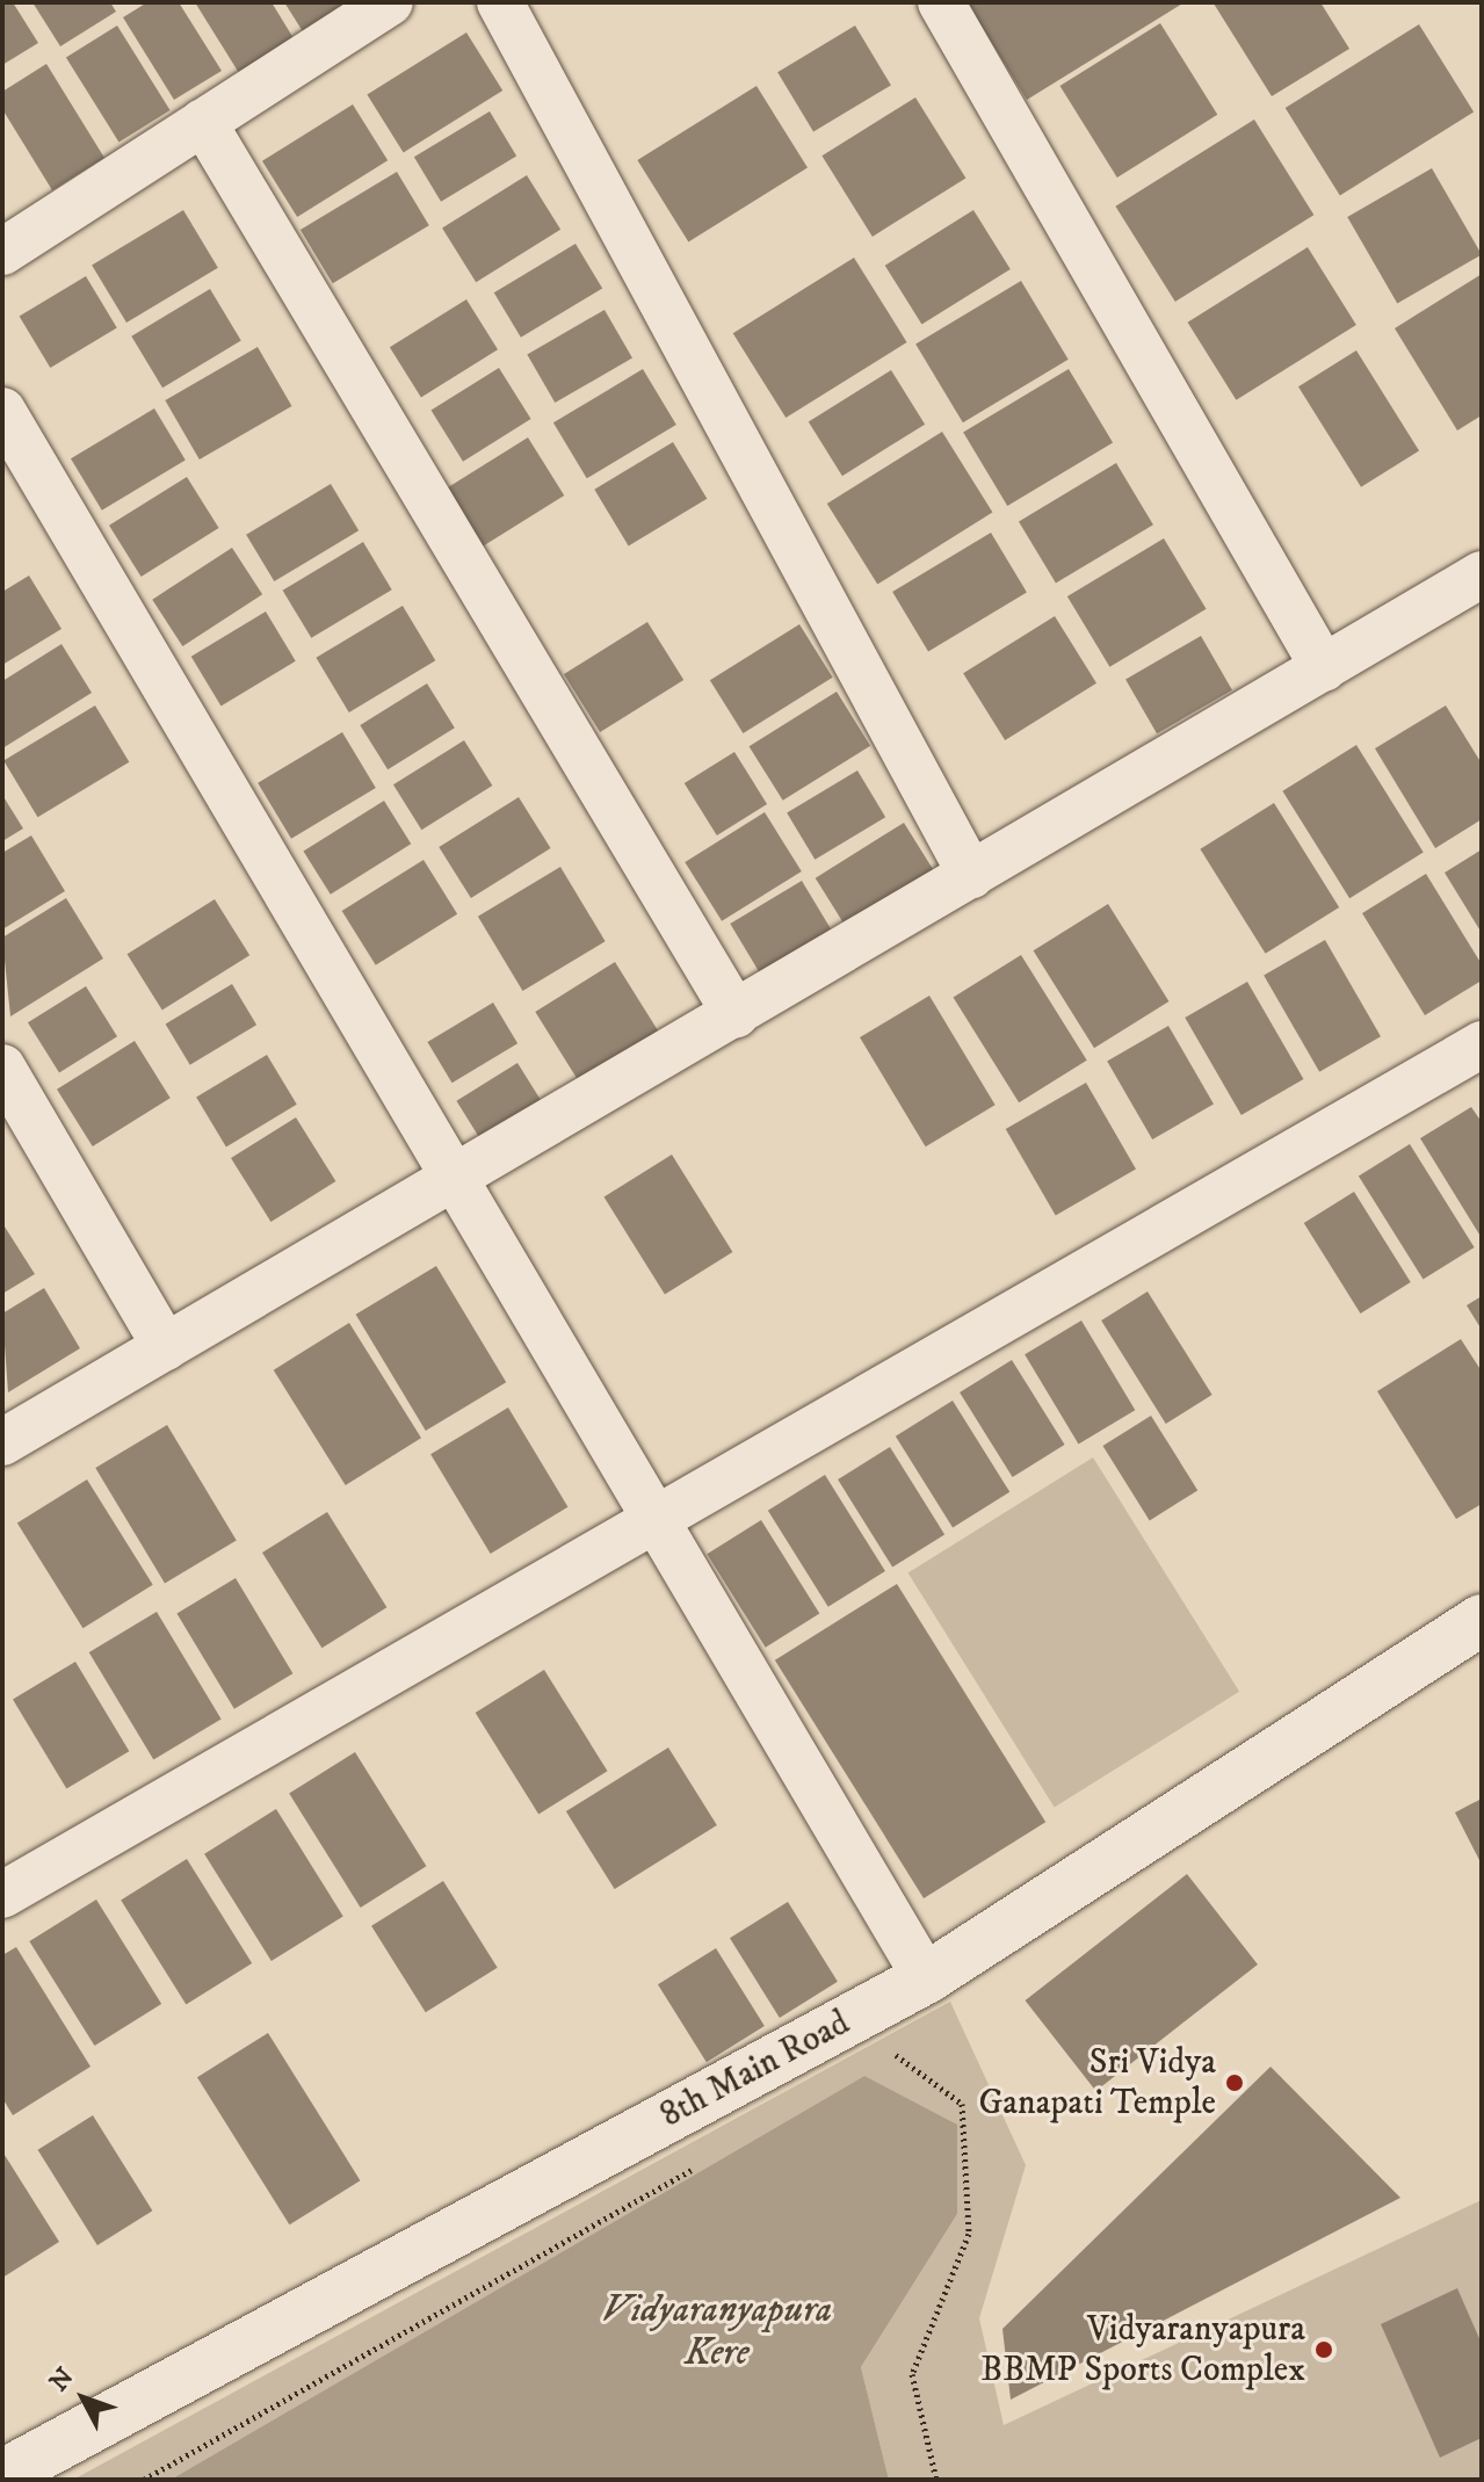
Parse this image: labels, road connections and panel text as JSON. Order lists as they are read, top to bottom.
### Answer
{
  "streets": {
    "street": ["8th Main Road"]
  },
  "water": ["Vidyaranyapura Kere"],
  "places": ["Sri Vidya Ganapati Temple", "Vidyaranyapura BBMP Sports Complex"],
  "north": "top left"
}
